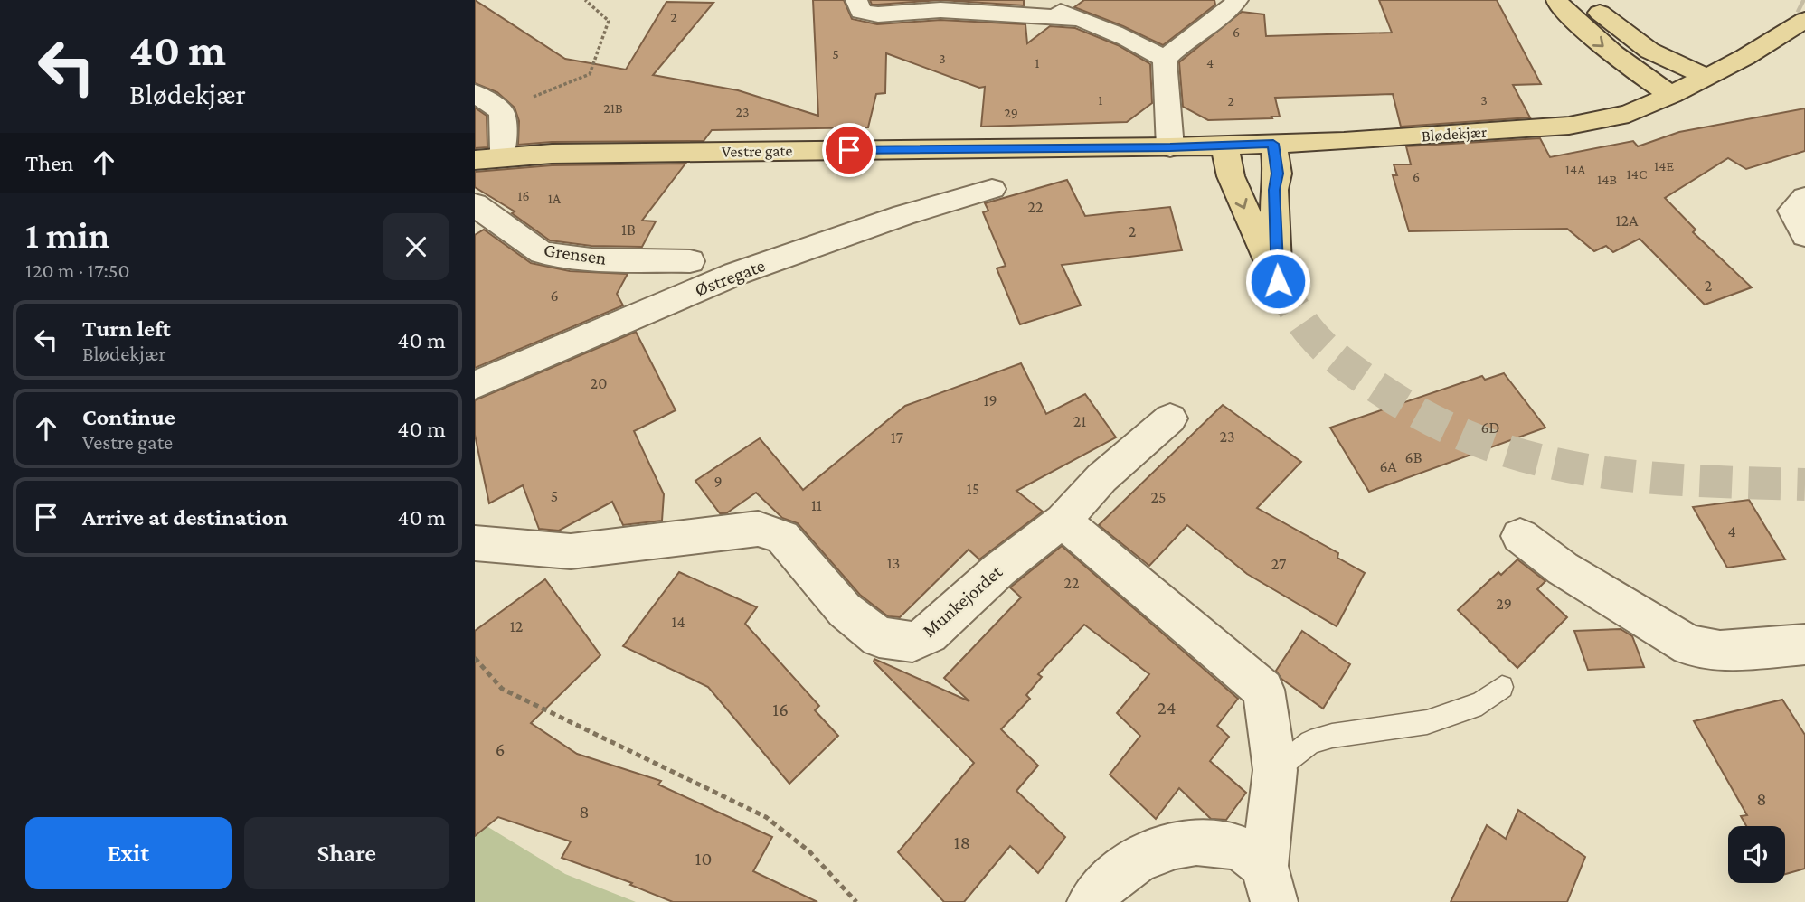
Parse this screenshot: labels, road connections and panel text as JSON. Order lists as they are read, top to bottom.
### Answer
{
  "streets": {
    "main road": ["Blødekjær", "Vestre gate"],
    "street": ["Grensen", "Østregate", "Munkejordet"]
  },
  "crossings": [
    ["Blødekjær", "Vestre gate"]
  ],
  "house_numbers": [
    "2",
    "6",
    "5",
    "3",
    "1",
    "4",
    "1",
    "3",
    "2",
    "21B",
    "23",
    "29",
    "14E",
    "14A",
    "14C",
    "6",
    "14B",
    "16",
    "1A",
    "22",
    "12A",
    "1B",
    "2",
    "2",
    "6",
    "20",
    "19",
    "21",
    "6D",
    "23",
    "17",
    "6B",
    "6A",
    "9",
    "15",
    "5",
    "25",
    "11",
    "4",
    "13",
    "27",
    "22",
    "29",
    "14",
    "12",
    "24",
    "16",
    "6",
    "8",
    "8",
    "18",
    "10"
  ],
  "page": {
    "turn": ["40 m", "Blødekjær"],
    "then": "Then",
    "heading": ["1 min", "120 m · 17:50"],
    "list": [
      {
        "name": "Turn left",
        "note": "Blødekjær",
        "value": "40 m"
      },
      {
        "name": "Continue",
        "note": "Vestre gate",
        "value": "40 m"
      },
      {
        "name": "Arrive at destination",
        "value": "40 m"
      }
    ],
    "buttons": ["Exit", "Share"]
  }
}
